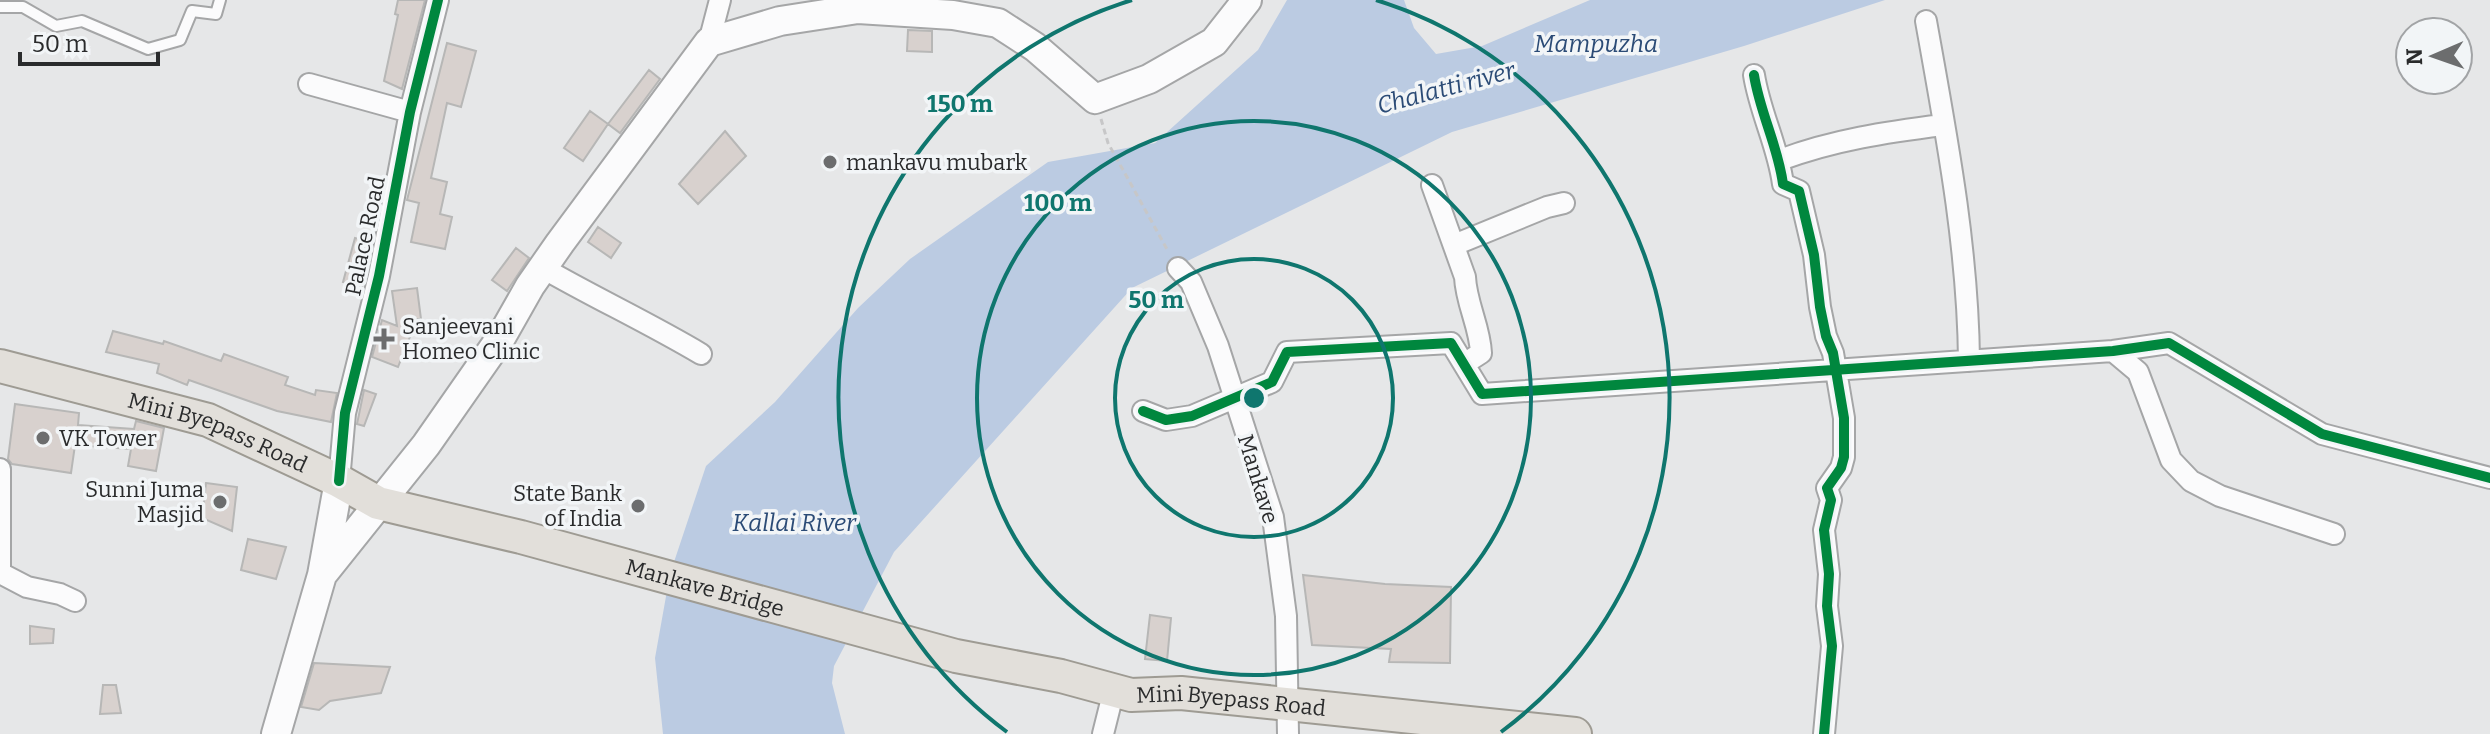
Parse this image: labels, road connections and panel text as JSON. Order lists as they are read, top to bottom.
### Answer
{
  "streets": {
    "main road": ["Mini Byepass Road", "Mankave Bridge"],
    "street": ["Palace Road", "Mankave"]
  },
  "crossings": [
    ["Palace Road", "Mini Byepass Road"],
    ["Mini Byepass Road", "Mankave"],
    ["Mini Byepass Road", "Mankave Bridge"]
  ],
  "water": ["Mampuzha", "Chalatti river", "Kallai River"],
  "places": {
    "other": [
      "mankavu mubark",
      "VK Tower",
      "Sunni Juma Masjid",
      "State Bank of India"
    ],
    "health": ["Sanjeevani Homeo Clinic"]
  },
  "scale_bar": "50 m",
  "north": "left",
  "rings": ["150 m", "100 m", "50 m"]
}
